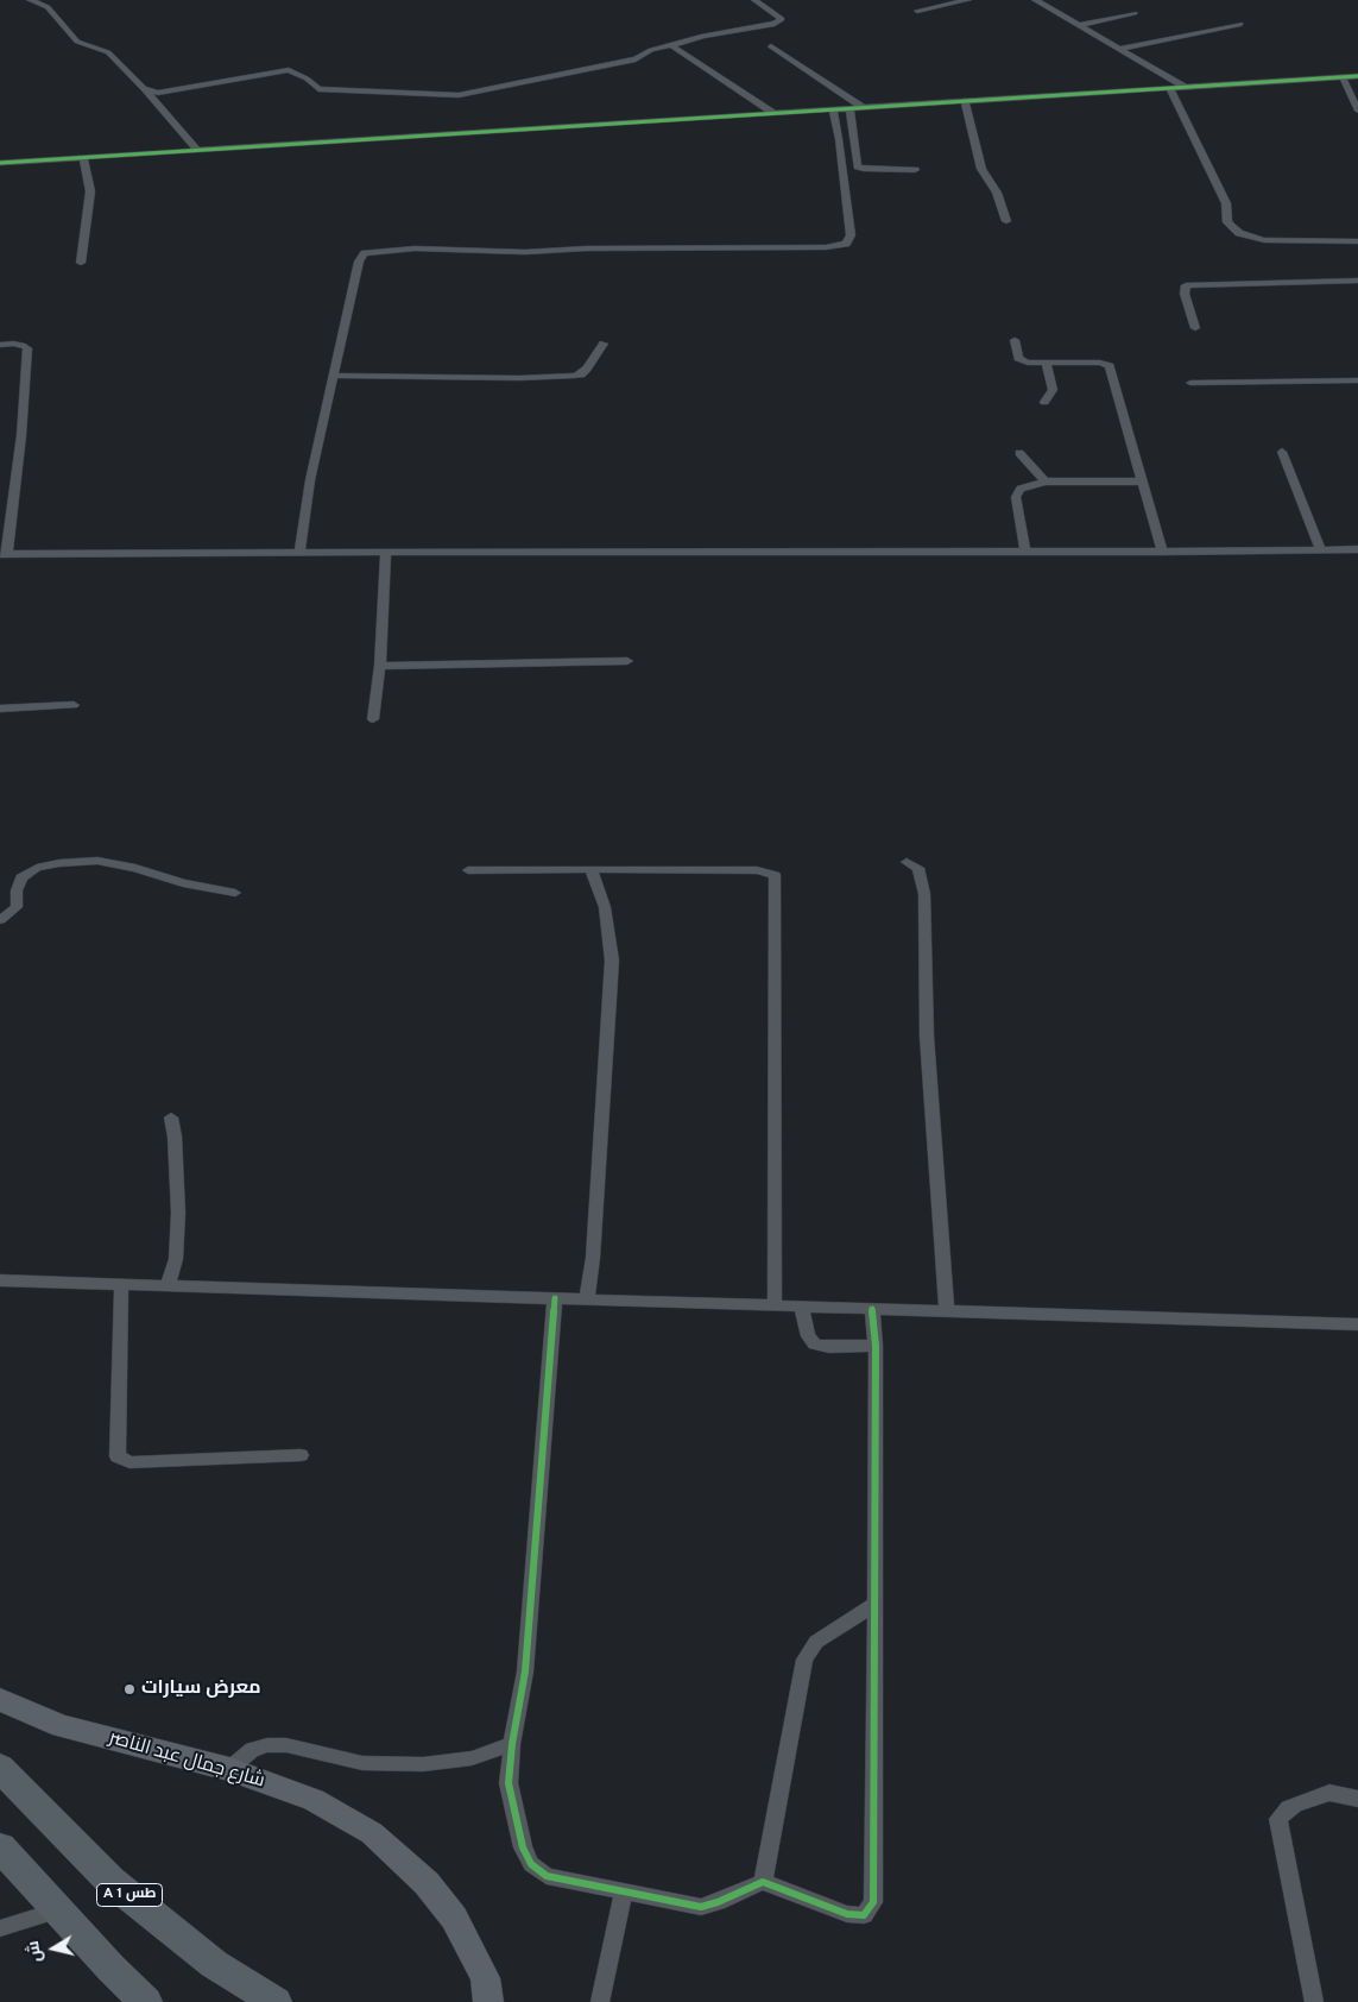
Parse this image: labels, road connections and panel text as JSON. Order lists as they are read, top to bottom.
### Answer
{
  "streets": {
    "highway": ["A 1 طس"],
    "main road": ["شارع جمال عبد الناصر"]
  },
  "places": ["معرض سيارات"],
  "north": "left"
}
